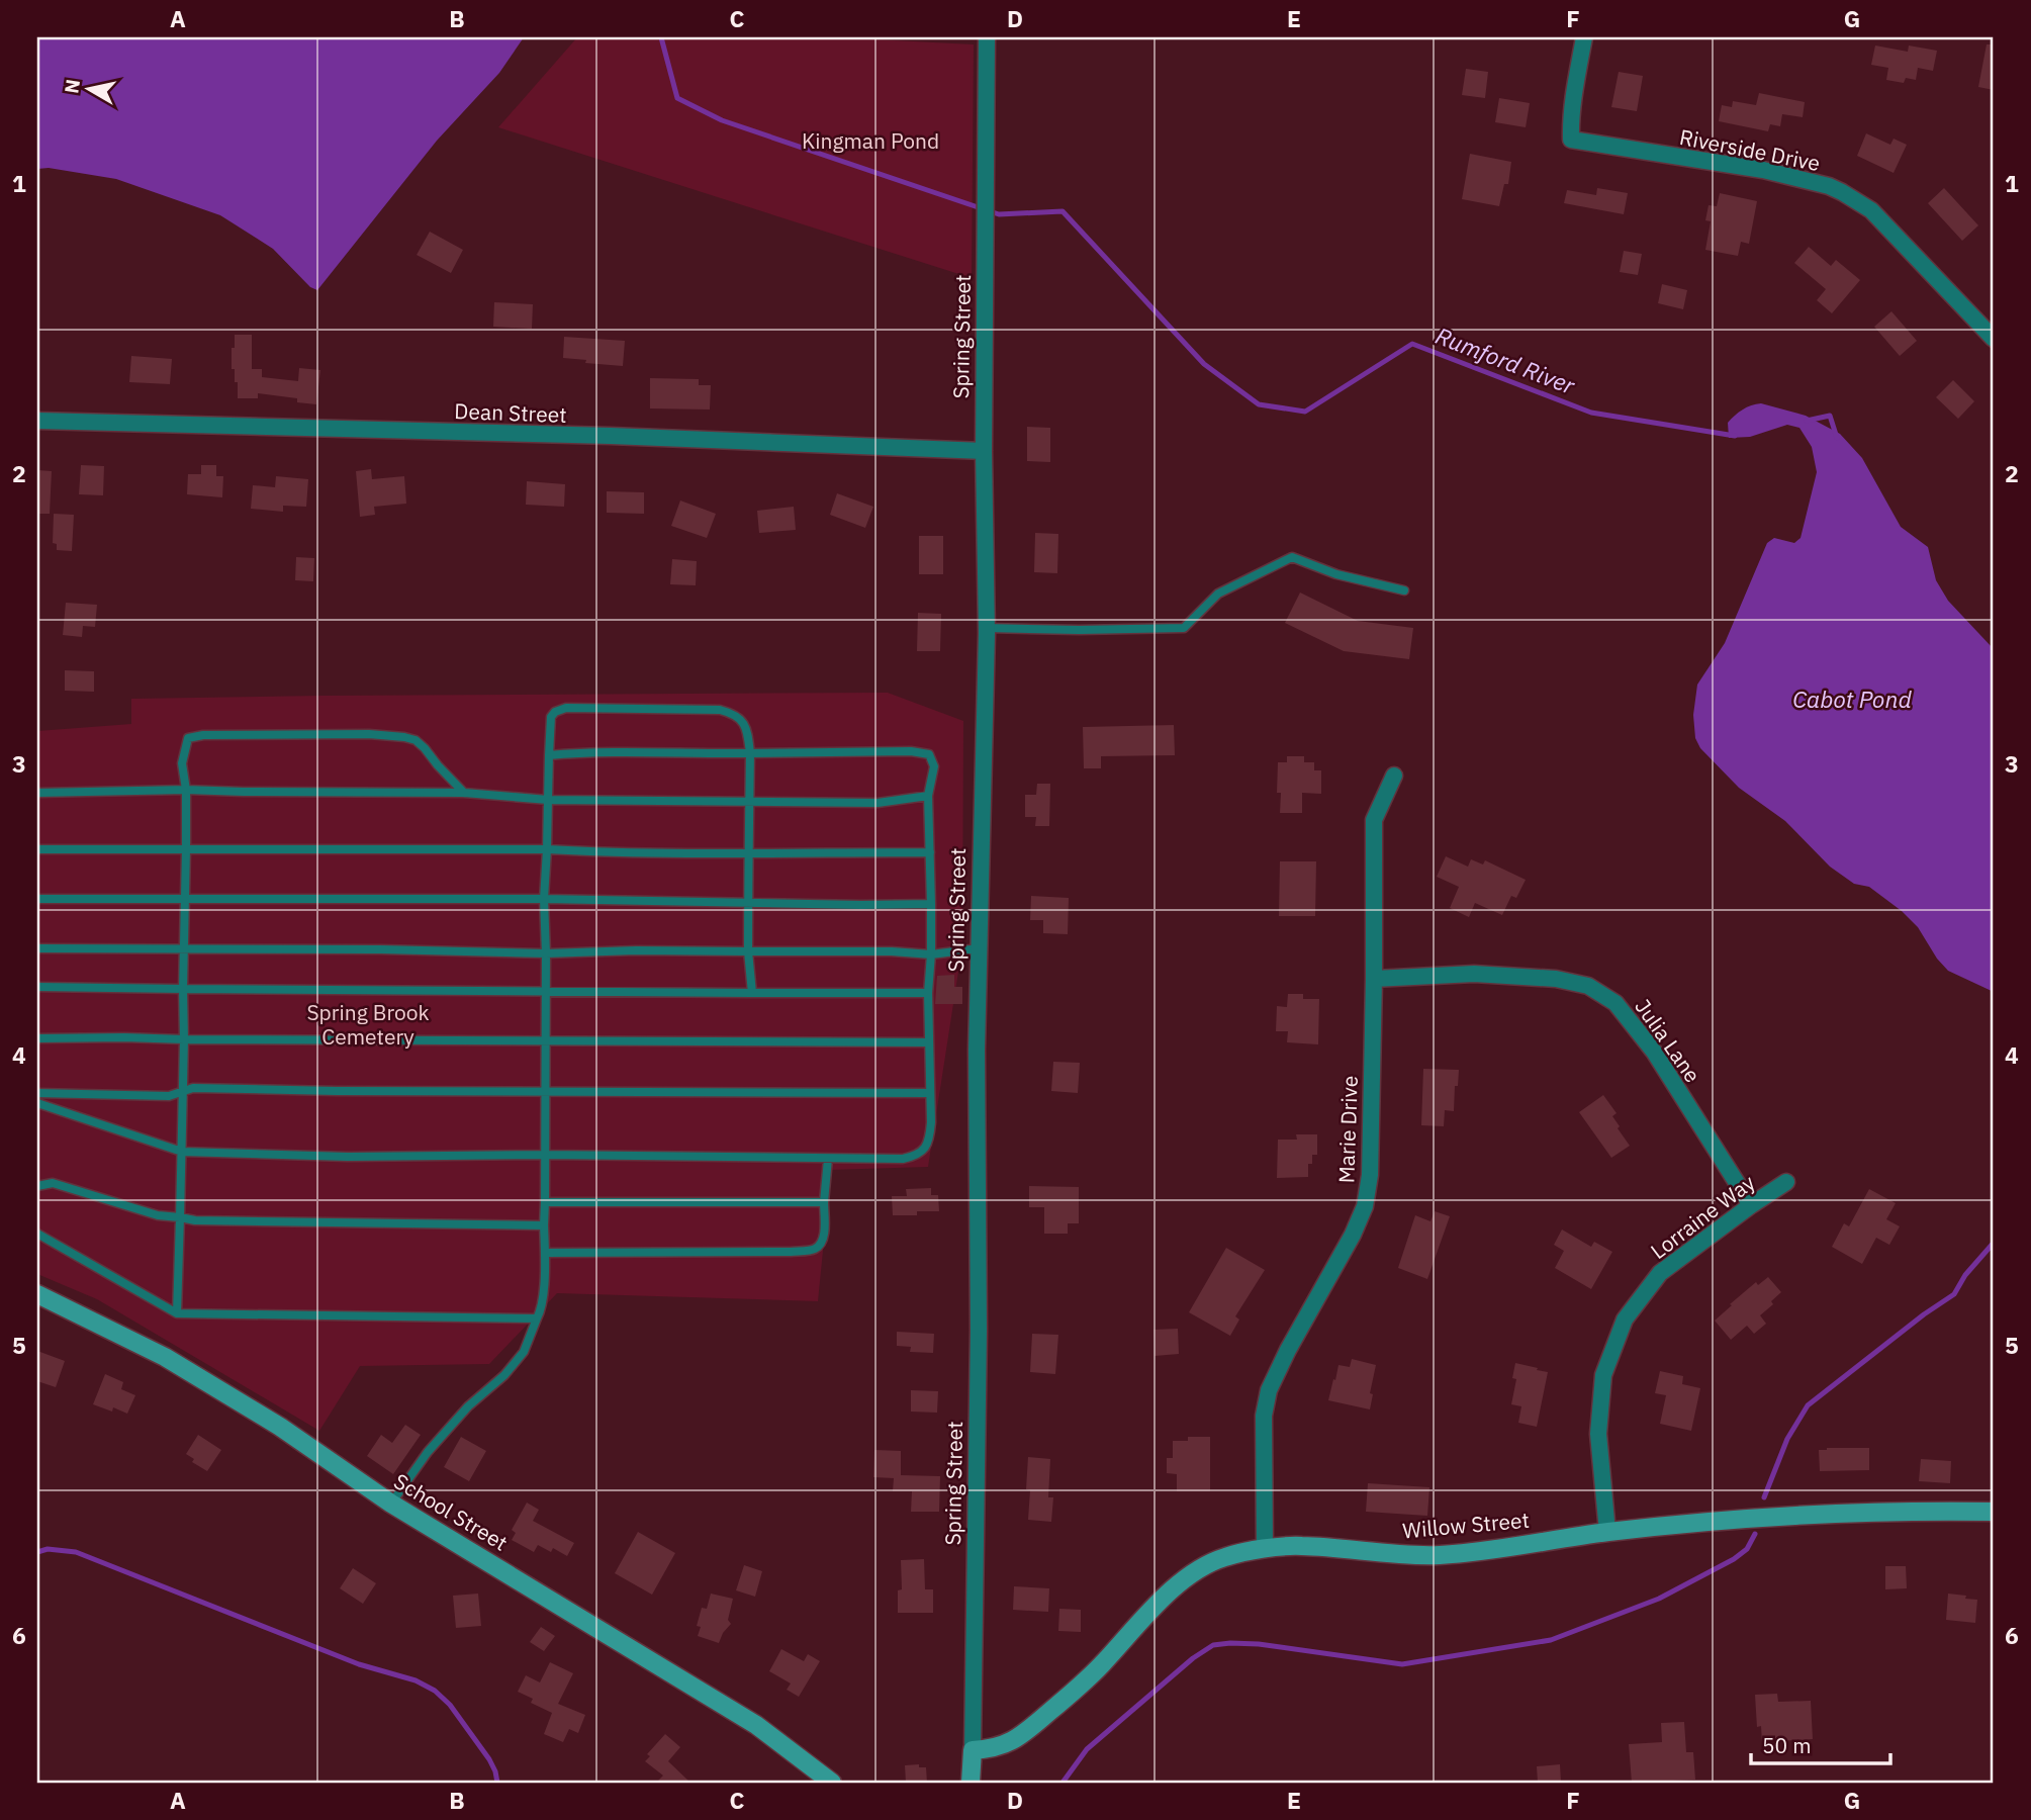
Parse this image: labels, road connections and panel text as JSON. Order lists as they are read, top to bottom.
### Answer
{
  "streets": {
    "street": [
      "Riverside Drive",
      "Spring Street",
      "Dean Street",
      "Julia Lane",
      "Marie Drive",
      "Lorraine Way",
      "School Street",
      "Willow Street"
    ]
  },
  "crossings": [
    ["Spring Street", "Dean Street"],
    ["Spring Street", "Willow Street"],
    ["Julia Lane", "Marie Drive"],
    ["Julia Lane", "Lorraine Way"],
    ["Marie Drive", "Willow Street"],
    ["Lorraine Way", "Willow Street"]
  ],
  "water": ["Rumford River", "Cabot Pond"],
  "parks": ["Kingman Pond", "Spring Brook Cemetery"],
  "scale_bar": "50 m",
  "north": "left",
  "grid": {
    "columns": [
      "A",
      "B",
      "C",
      "D",
      "E",
      "F",
      "G"
    ],
    "rows": [
      "1",
      "2",
      "3",
      "4",
      "5",
      "6"
    ]
  }
}
